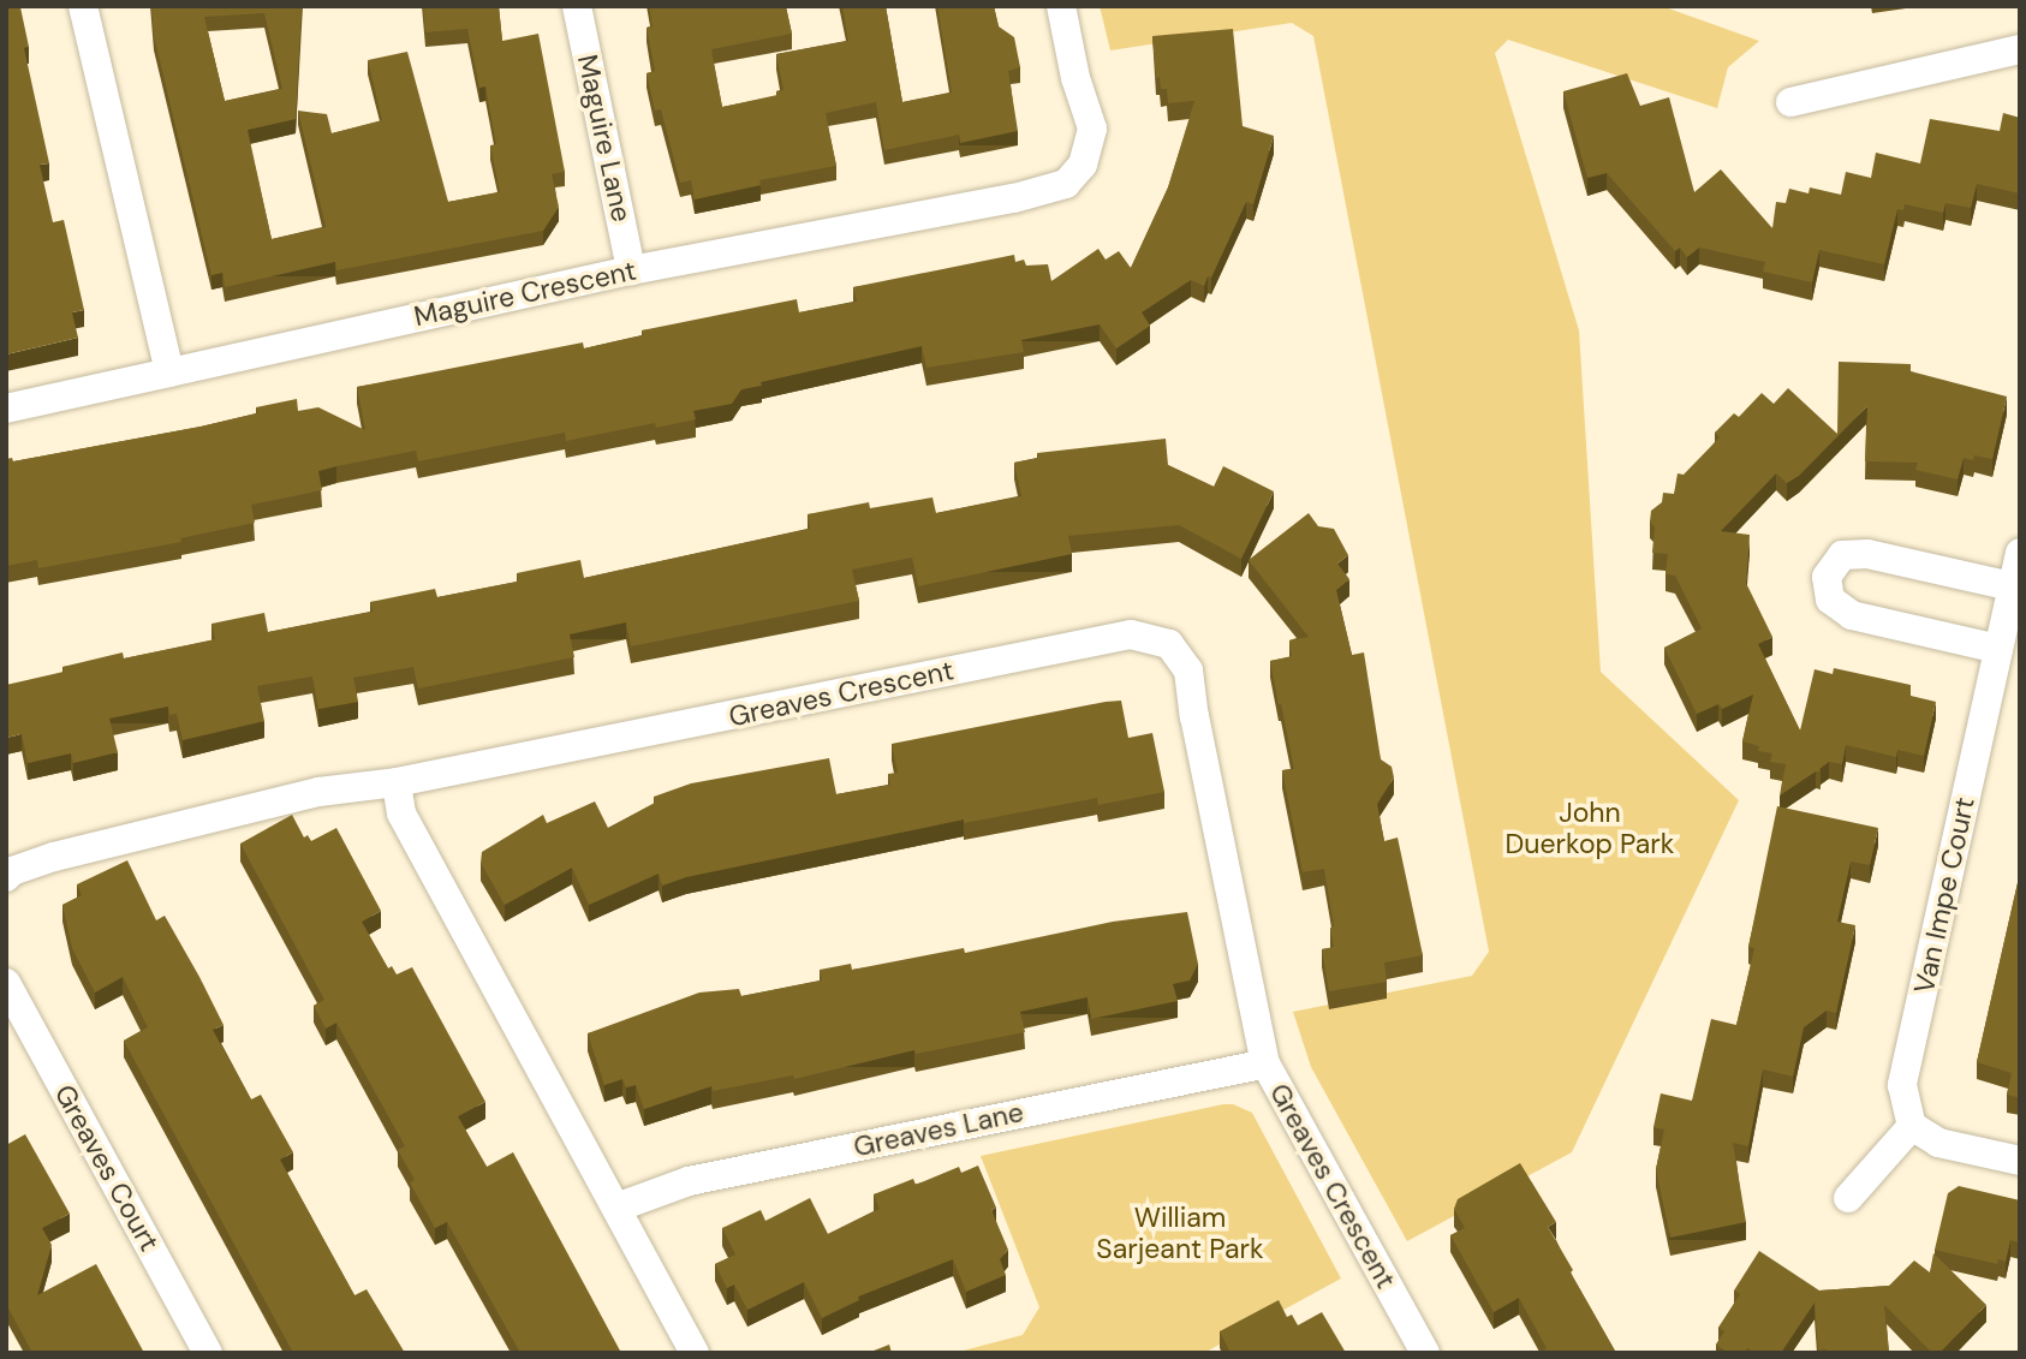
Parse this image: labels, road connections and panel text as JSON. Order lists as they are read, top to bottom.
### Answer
{
  "streets": {
    "street": [
      "Maguire Lane",
      "Maguire Crescent",
      "Greaves Crescent",
      "Van Impe Court",
      "Greaves Lane",
      "Greaves Court"
    ]
  },
  "crossings": [
    ["Maguire Lane", "Maguire Crescent"],
    ["Greaves Crescent", "Greaves Lane"]
  ],
  "parks": ["John Duerkop Park", "William Sarjeant Park"]
}
